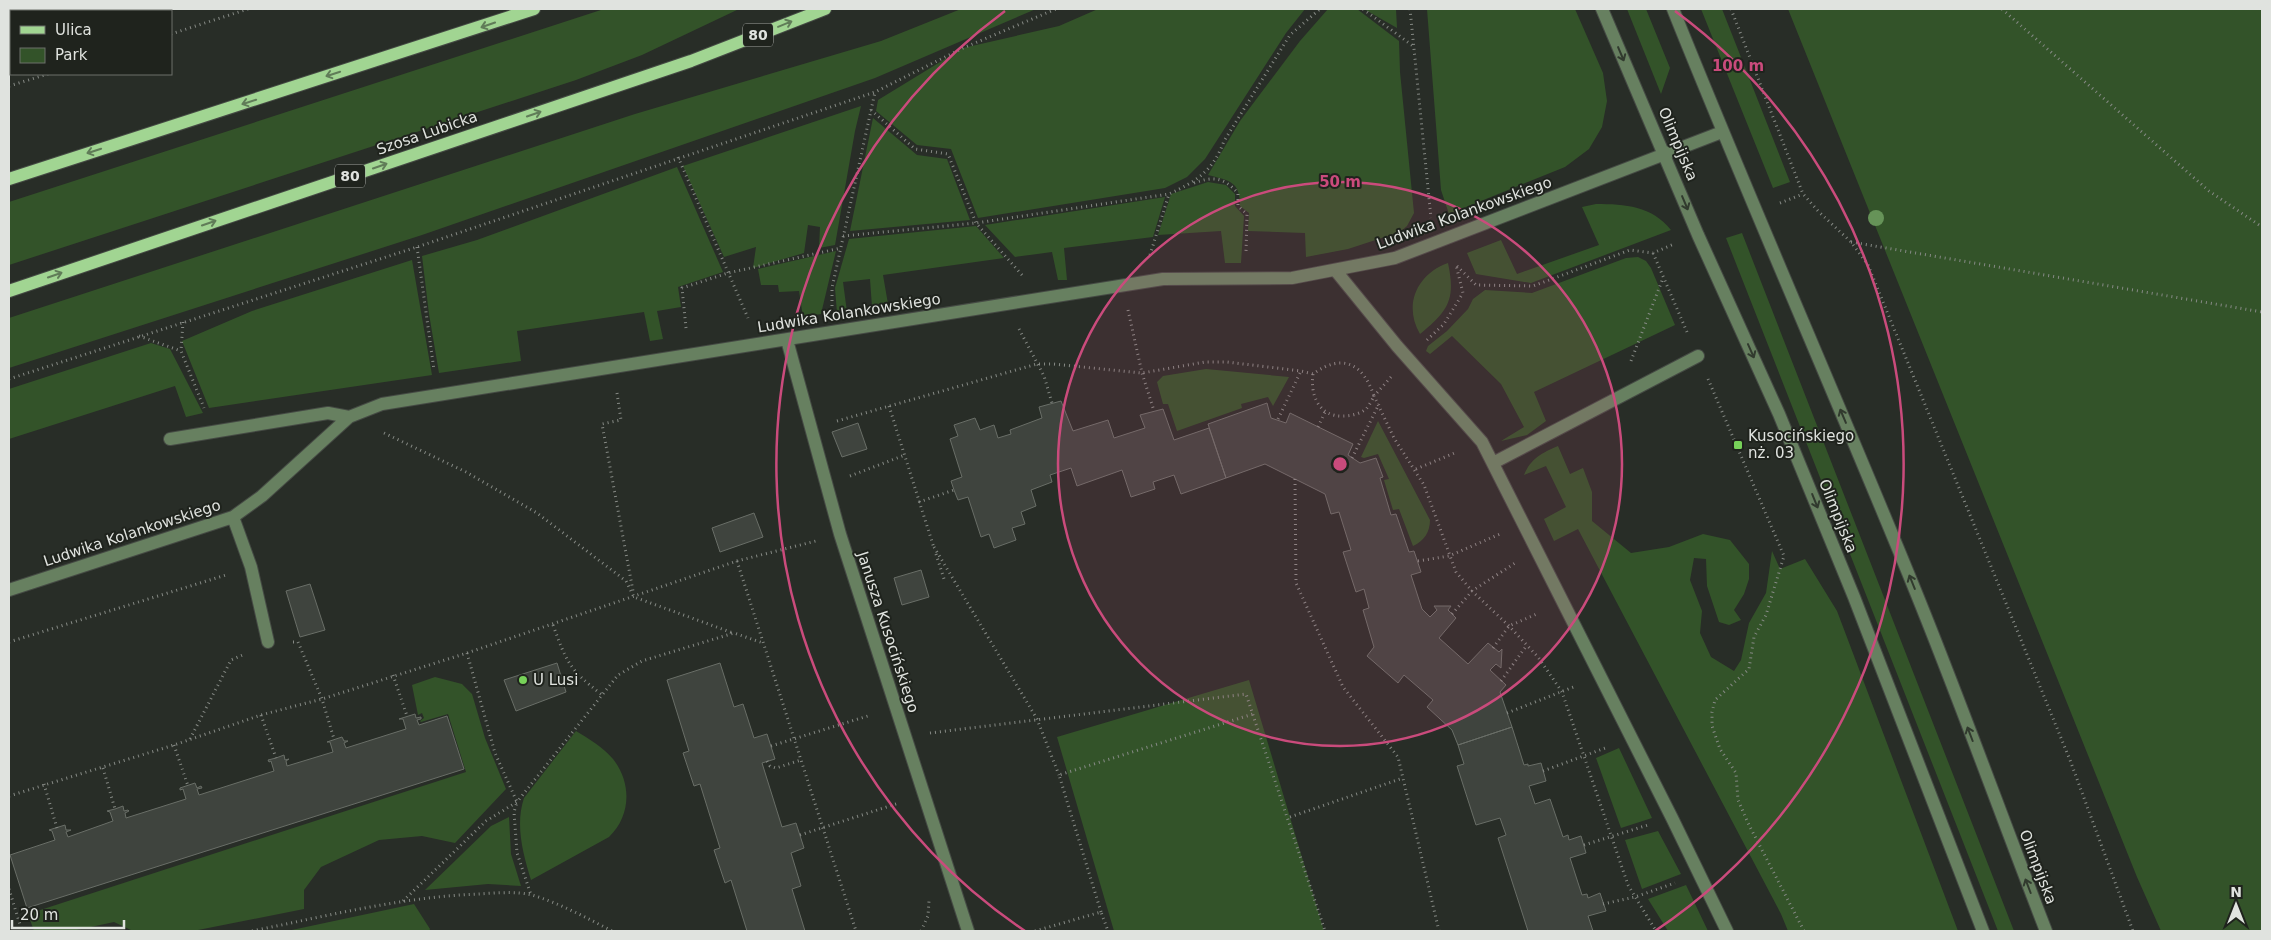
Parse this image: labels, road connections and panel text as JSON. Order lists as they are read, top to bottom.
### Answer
{
  "streets": {
    "main road": ["80", "Szosa Lubicka"],
    "street": ["Olimpijska", "Ludwika Kolankowskiego", "Janusza Kusocińskiego"]
  },
  "crossings": [
    ["Olimpijska", "Ludwika Kolankowskiego"],
    ["Ludwika Kolankowskiego", "Janusza Kusocińskiego"]
  ],
  "places": {
    "transit": ["Kusocińskiego nż. 03"],
    "other": ["U Lusi"]
  },
  "legend": ["Ulica", "Park"],
  "scale_bar": "20 m",
  "north": "top",
  "rings": ["100 m", "50 m"]
}
